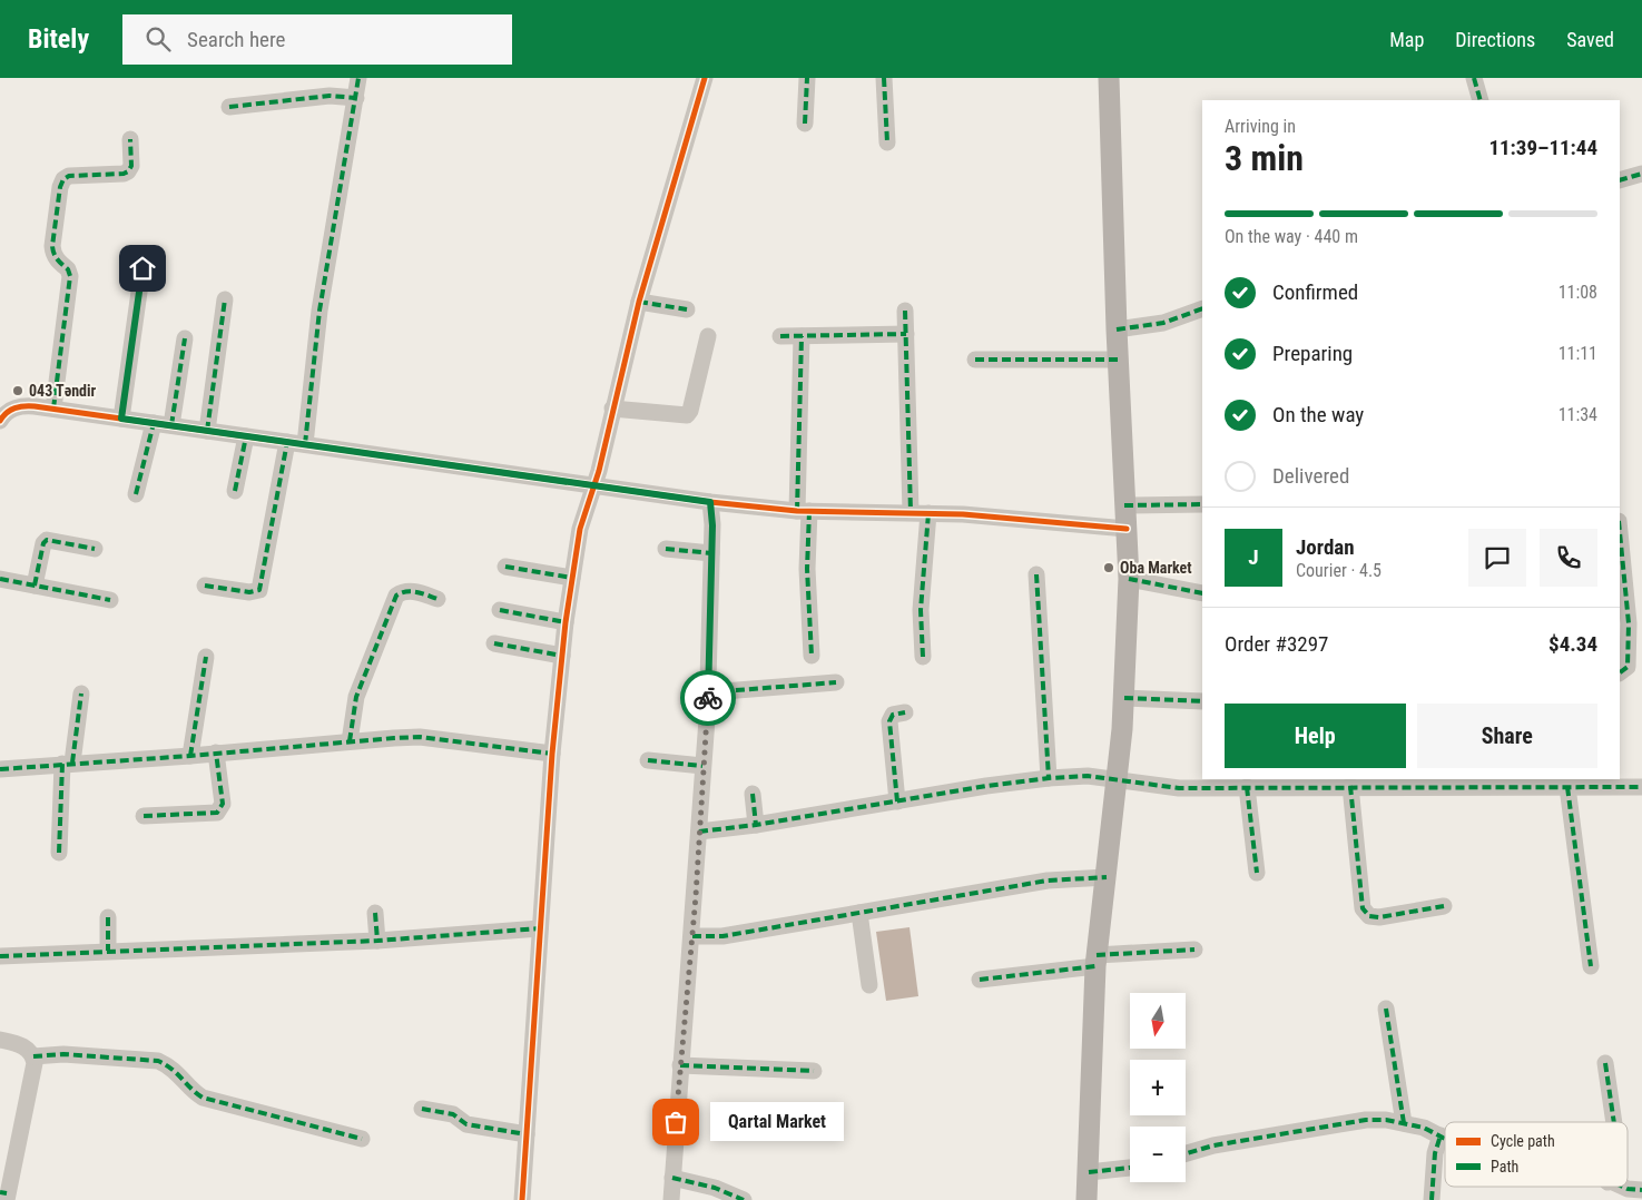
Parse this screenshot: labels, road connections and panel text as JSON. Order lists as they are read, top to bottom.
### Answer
{
  "places": ["043 Təndir", "Oba Market", "Qartal Market"],
  "legend": ["Cycle path", "Path"],
  "north": "bottom",
  "page": {
    "header": "Bitely",
    "search": "Search here",
    "nav": ["Map", "Directions", "Saved"],
    "heading": ["3 min", "Arriving in", "11:39–11:44"],
    "panel": [
      "Jordan",
      "Courier · 4.5",
      "Order #3297",
      "$4.34"
    ],
    "bar": "On the way · 440 m",
    "list": [
      ["Confirmed", "11:08"],
      ["Preparing", "11:11"],
      ["On the way", "11:34"],
      "Delivered"
    ],
    "round": "J",
    "buttons": ["Help", "Share"],
    "map_buttons": ["+", "−"],
    "bubble": "Qartal Market"
  }
}
